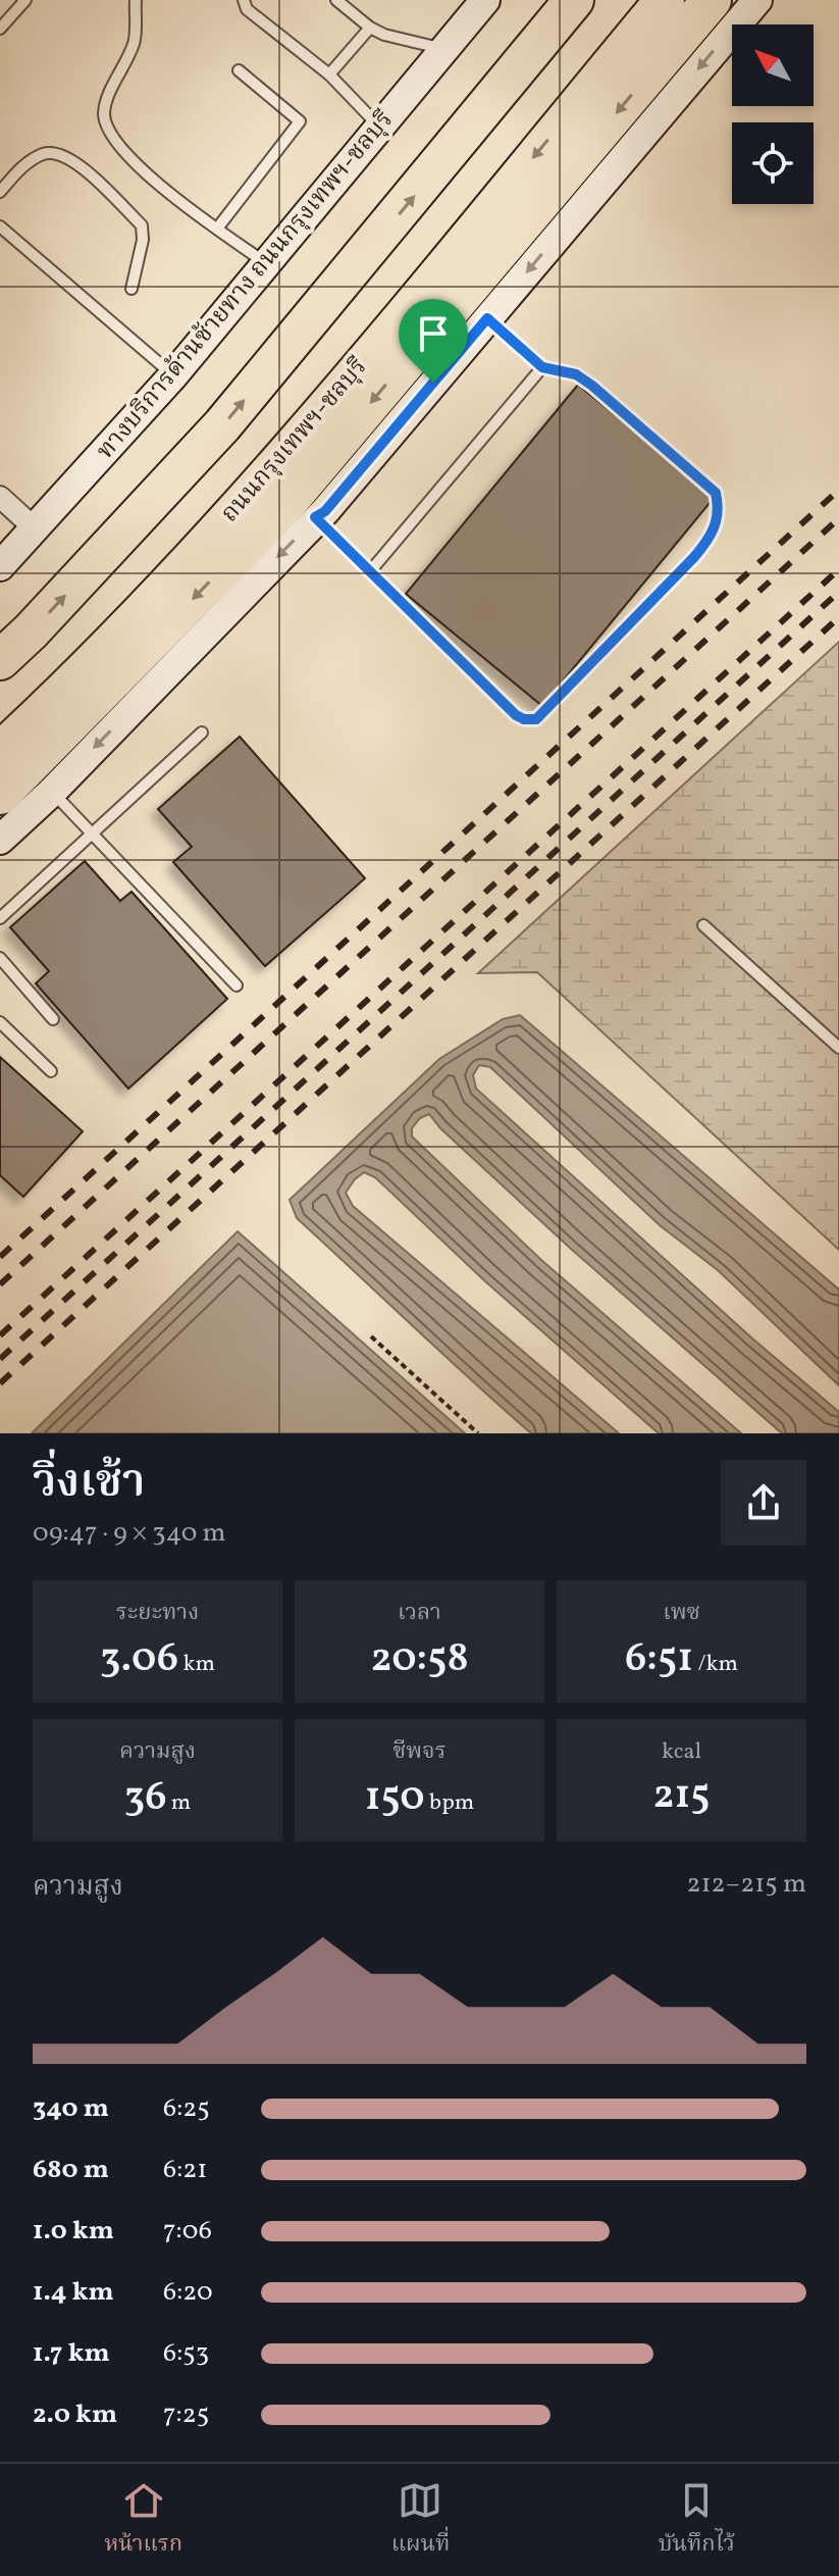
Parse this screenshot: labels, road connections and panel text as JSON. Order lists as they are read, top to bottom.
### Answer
{
  "streets": {
    "highway": ["ถนนกรุงเทพฯ-ชลบุรี"],
    "main road": ["ทางบริการด้านซ้ายทาง ถนนกรุงเทพฯ-ชลบุรี"]
  },
  "north": "top left",
  "page": {
    "heading": ["วิ่งเช้า", "09:47 · 9 × 340 m"],
    "stats": [
      ["ระยะทาง", "3.06 km"],
      ["เวลา", "20:58"],
      ["เพซ", "6:51 /km"],
      ["ความสูง", "36 m"],
      ["ชีพจร", "150 bpm"],
      ["kcal", "215"]
    ],
    "chart": ["ความสูง", "212–215 m"],
    "list": [
      {
        "name": "340 m",
        "note": "6:25"
      },
      {
        "name": "680 m",
        "note": "6:21"
      },
      {
        "name": "1.0 km",
        "note": "7:06"
      },
      {
        "name": "1.4 km",
        "note": "6:20"
      },
      {
        "name": "1.7 km",
        "note": "6:53"
      },
      {
        "name": "2.0 km",
        "note": "7:25"
      }
    ],
    "tabs": ["หน้าแรก", "แผนที่", "บันทึกไว้"]
  }
}
